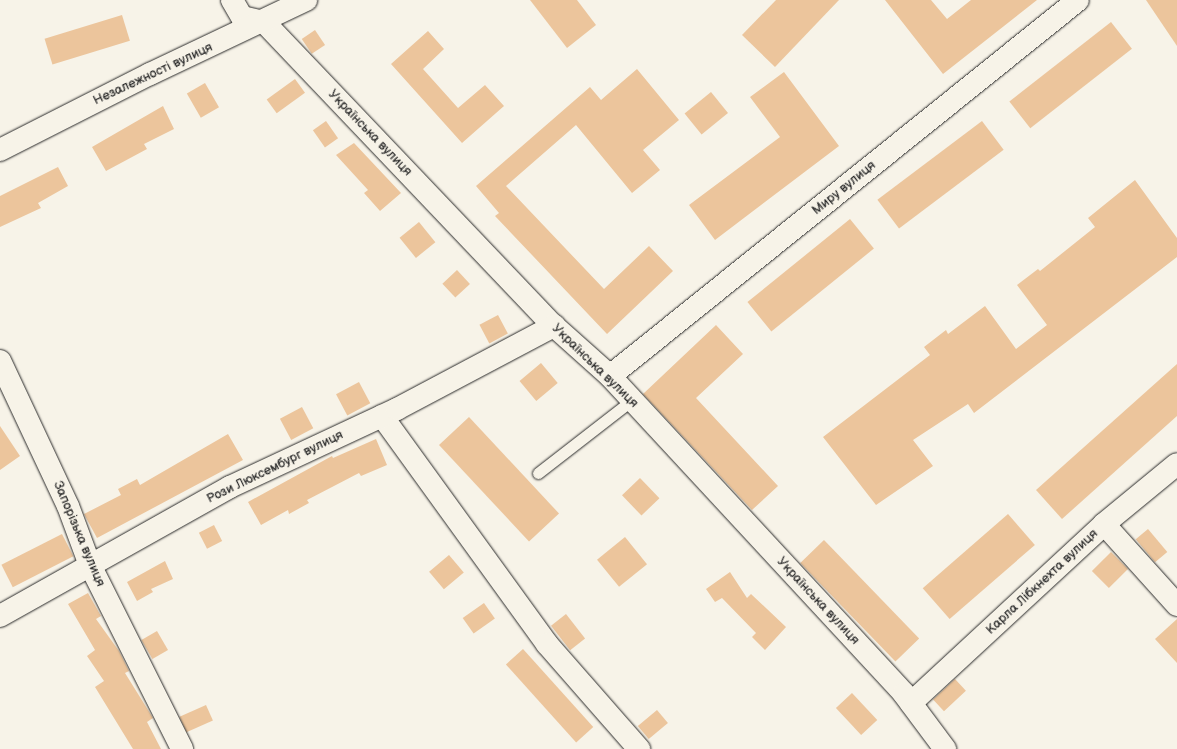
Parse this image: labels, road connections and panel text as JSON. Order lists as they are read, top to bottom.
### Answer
{
  "streets": {
    "street": [
      "Незалежності вулиця",
      "Українська вулиця",
      "Миру вулиця",
      "Рози Люксембург вулиця",
      "Запорізька вулиця",
      "Карла Лібкнехта вулиця"
    ]
  },
  "crossings": [
    ["Незалежності вулиця", "Українська вулиця"],
    ["Українська вулиця", "Миру вулиця"],
    ["Українська вулиця", "Рози Люксембург вулиця"],
    ["Українська вулиця", "Карла Лібкнехта вулиця"],
    ["Рози Люксембург вулиця", "Запорізька вулиця"]
  ]
}
